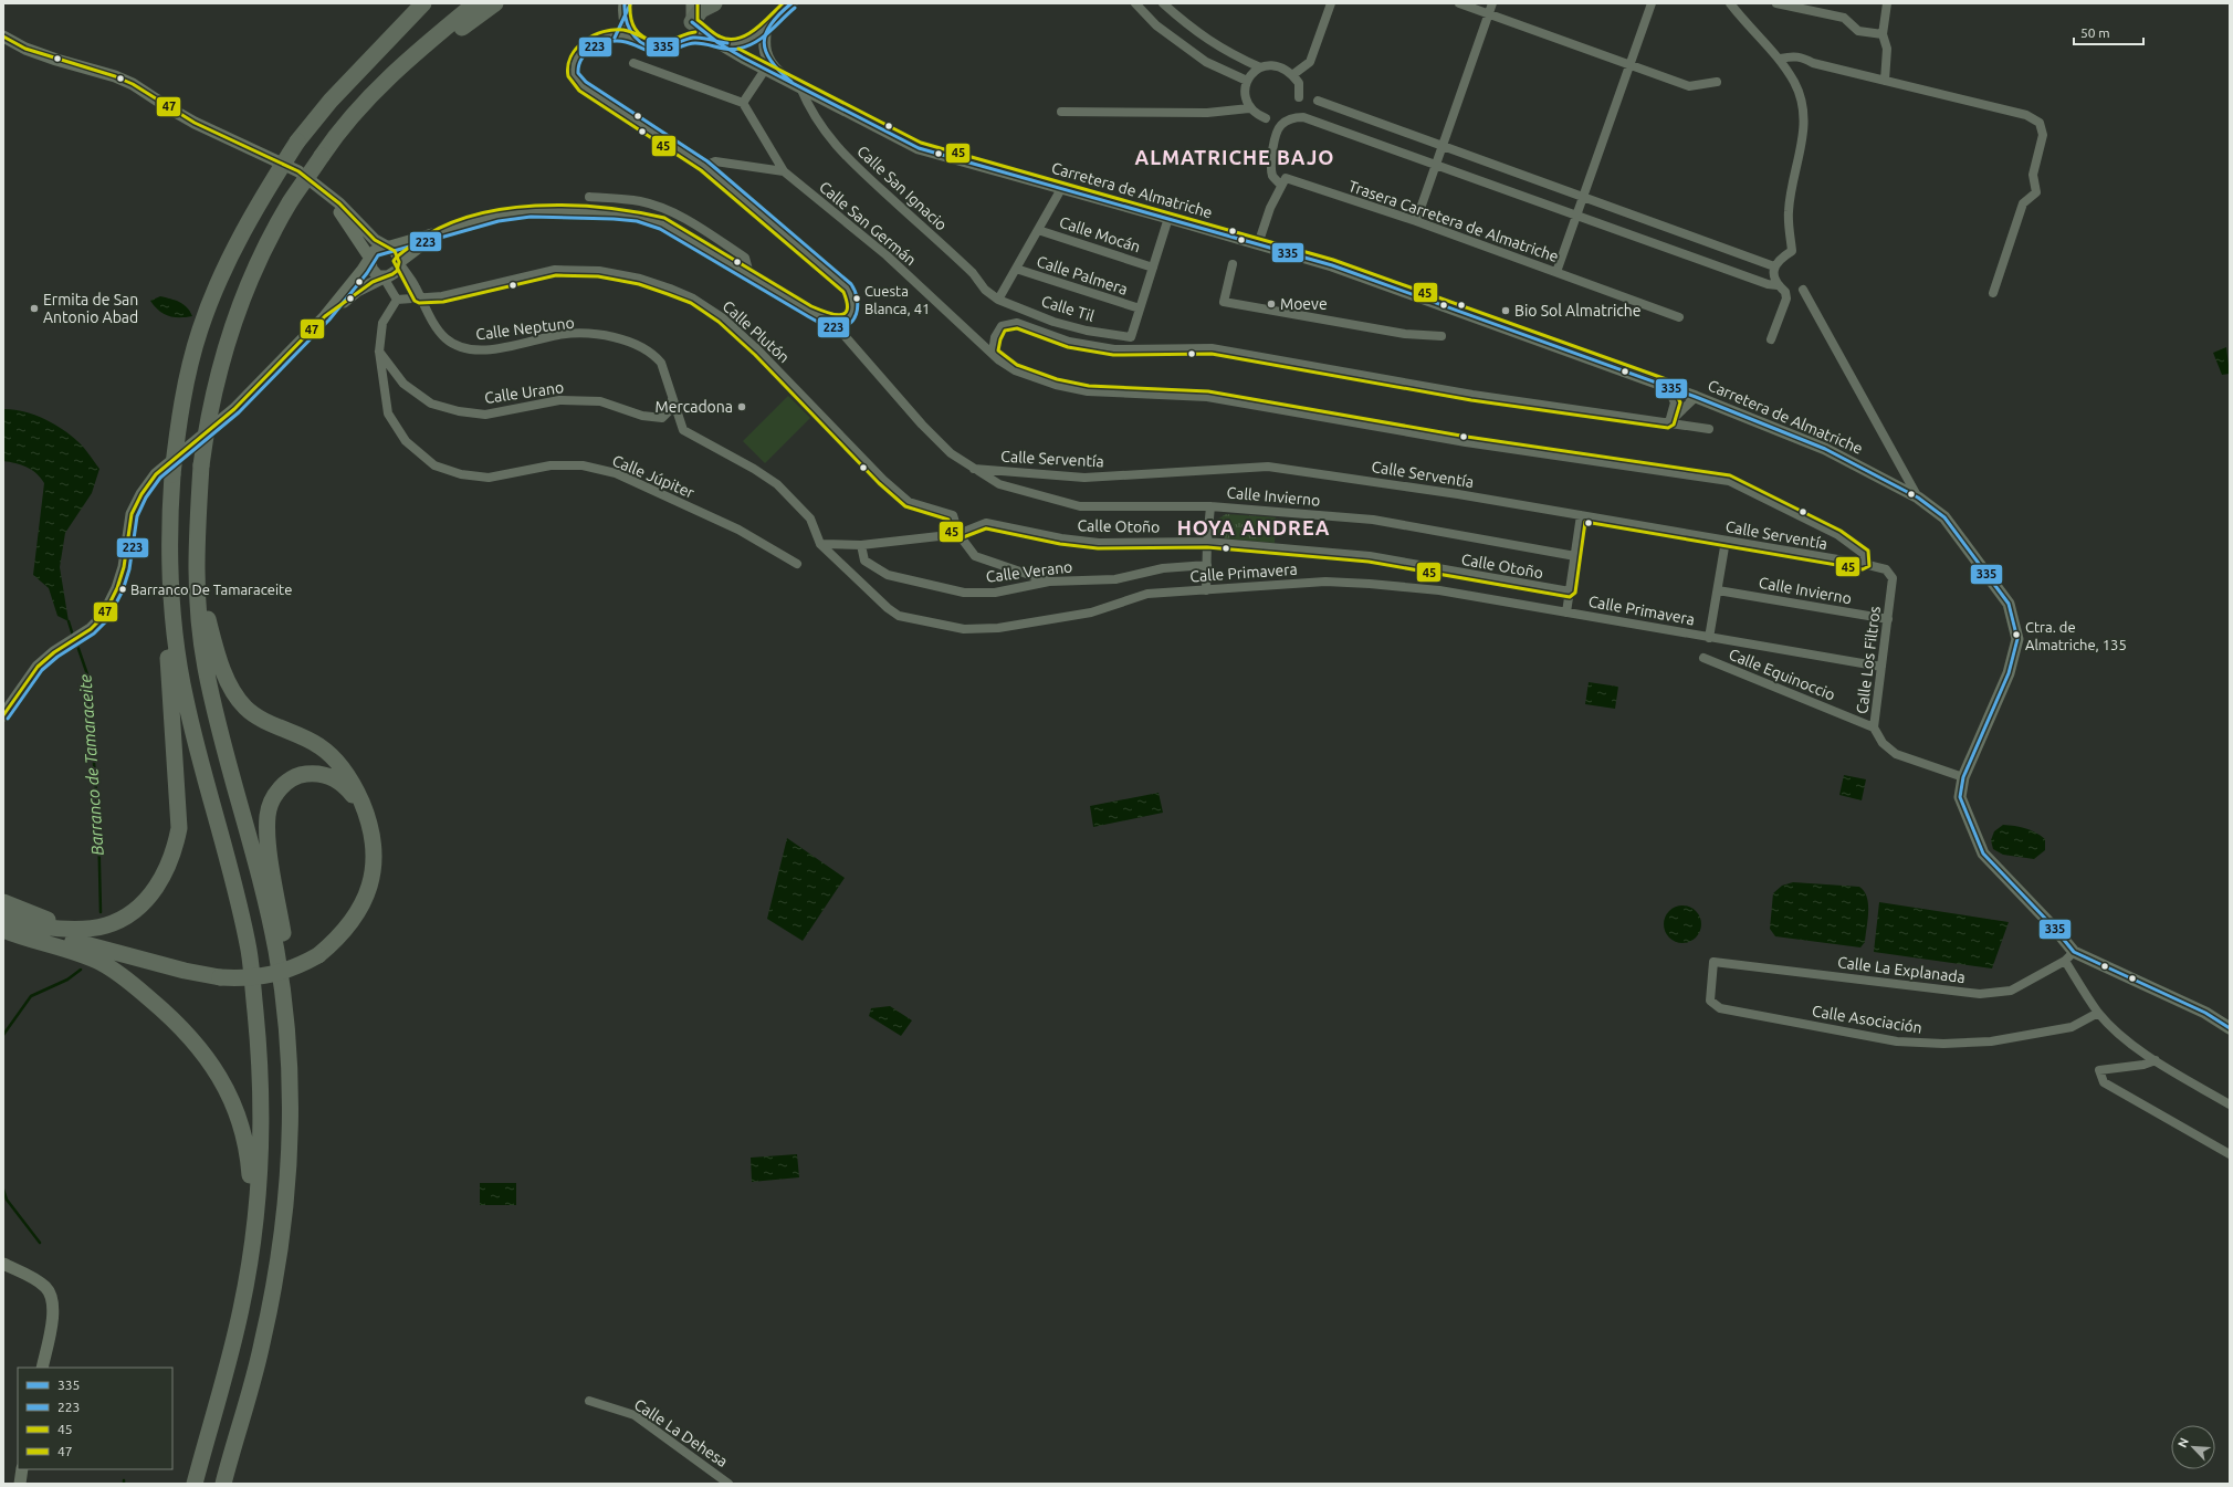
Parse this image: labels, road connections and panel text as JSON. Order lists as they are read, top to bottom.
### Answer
{
  "streets": {
    "main road": ["Carretera de Almatriche"],
    "street": [
      "Calle San Ignacio",
      "Trasera Carretera de Almatriche",
      "Calle San Germán",
      "Calle Mocán",
      "Calle Palmera",
      "Calle Til",
      "Calle Neptuno",
      "Calle Plutón",
      "Calle Urano",
      "Calle Serventía",
      "Calle Júpiter",
      "Calle Invierno",
      "Calle Otoño",
      "Calle Verano",
      "Calle Primavera",
      "Calle Los Filtros",
      "Calle Equinoccio",
      "Calle La Explanada",
      "Calle Asociación",
      "Calle La Dehesa"
    ]
  },
  "crossings": [
    ["Calle San Ignacio", "Carretera de Almatriche"],
    ["Calle San Ignacio", "Calle Til"],
    ["Carretera de Almatriche", "Calle Los Filtros"],
    ["Carretera de Almatriche", "Calle La Explanada"],
    ["Calle San Germán", "Calle Serventía"],
    ["Calle Palmera", "Calle Til"],
    ["Calle Neptuno", "Calle Plutón"],
    ["Calle Neptuno", "Calle Urano"],
    ["Calle Neptuno", "Calle Primavera"],
    ["Calle Plutón", "Calle Júpiter"],
    ["Calle Plutón", "Calle Otoño"],
    ["Calle Urano", "Calle Júpiter"],
    ["Calle Serventía", "Calle Invierno"],
    ["Calle Serventía", "Calle Los Filtros"],
    ["Calle Invierno", "Calle Los Filtros"],
    ["Calle Otoño", "Calle Verano"],
    ["Calle Primavera", "Calle Los Filtros"],
    ["Calle Los Filtros", "Calle Equinoccio"],
    ["Calle La Explanada", "Calle Asociación"]
  ],
  "districts": ["ALMATRICHE BAJO", "HOYA ANDREA"],
  "water": ["Barranco de Tamaraceite"],
  "places": [
    "Cuesta Blanca, 41",
    "Moeve",
    "Ermita de San Antonio Abad",
    "Bio Sol Almatriche",
    "Mercadona",
    "Barranco De Tamaraceite",
    "Ctra. de Almatriche, 135"
  ],
  "lines": [
    "transit line 335",
    "transit line 45",
    "transit line 223",
    "transit line 47"
  ],
  "legend": [
    "335",
    "223",
    "45",
    "47"
  ],
  "scale_bar": "50 m",
  "north": "top left"
}
